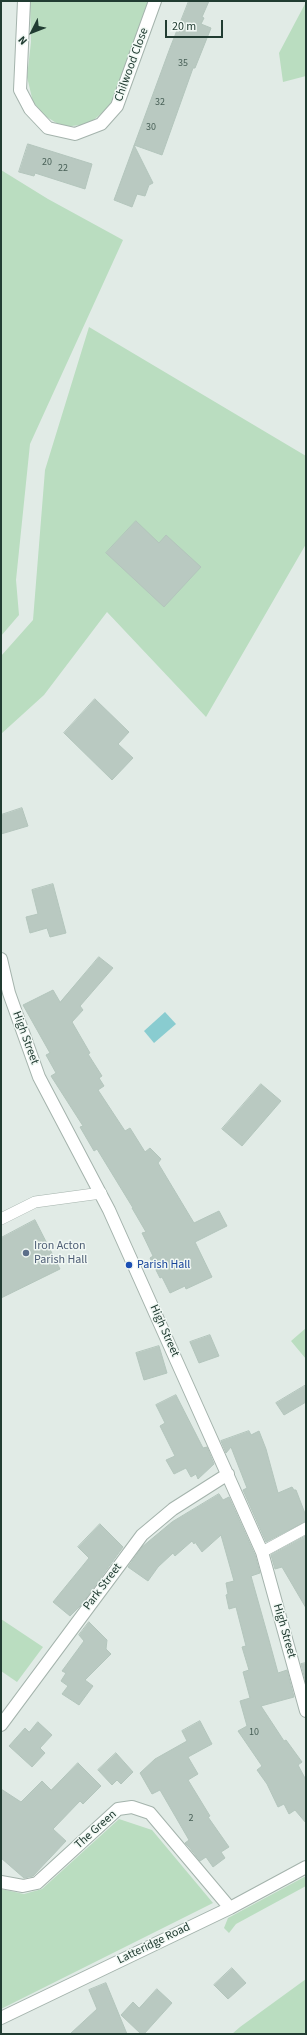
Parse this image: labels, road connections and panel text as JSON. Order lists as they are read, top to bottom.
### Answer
{
  "streets": {
    "street": [
      "Chilwood Close",
      "High Street",
      "Park Street",
      "The Green",
      "Latteridge Road"
    ]
  },
  "crossings": [
    ["High Street", "Park Street"],
    ["The Green", "Latteridge Road"]
  ],
  "places": ["Iron Acton Parish Hall", "Parish Hall"],
  "house_numbers": [
    "35",
    "32",
    "30",
    "20",
    "22",
    "10",
    "2"
  ],
  "scale_bar": "20 m",
  "north": "bottom left"
}
